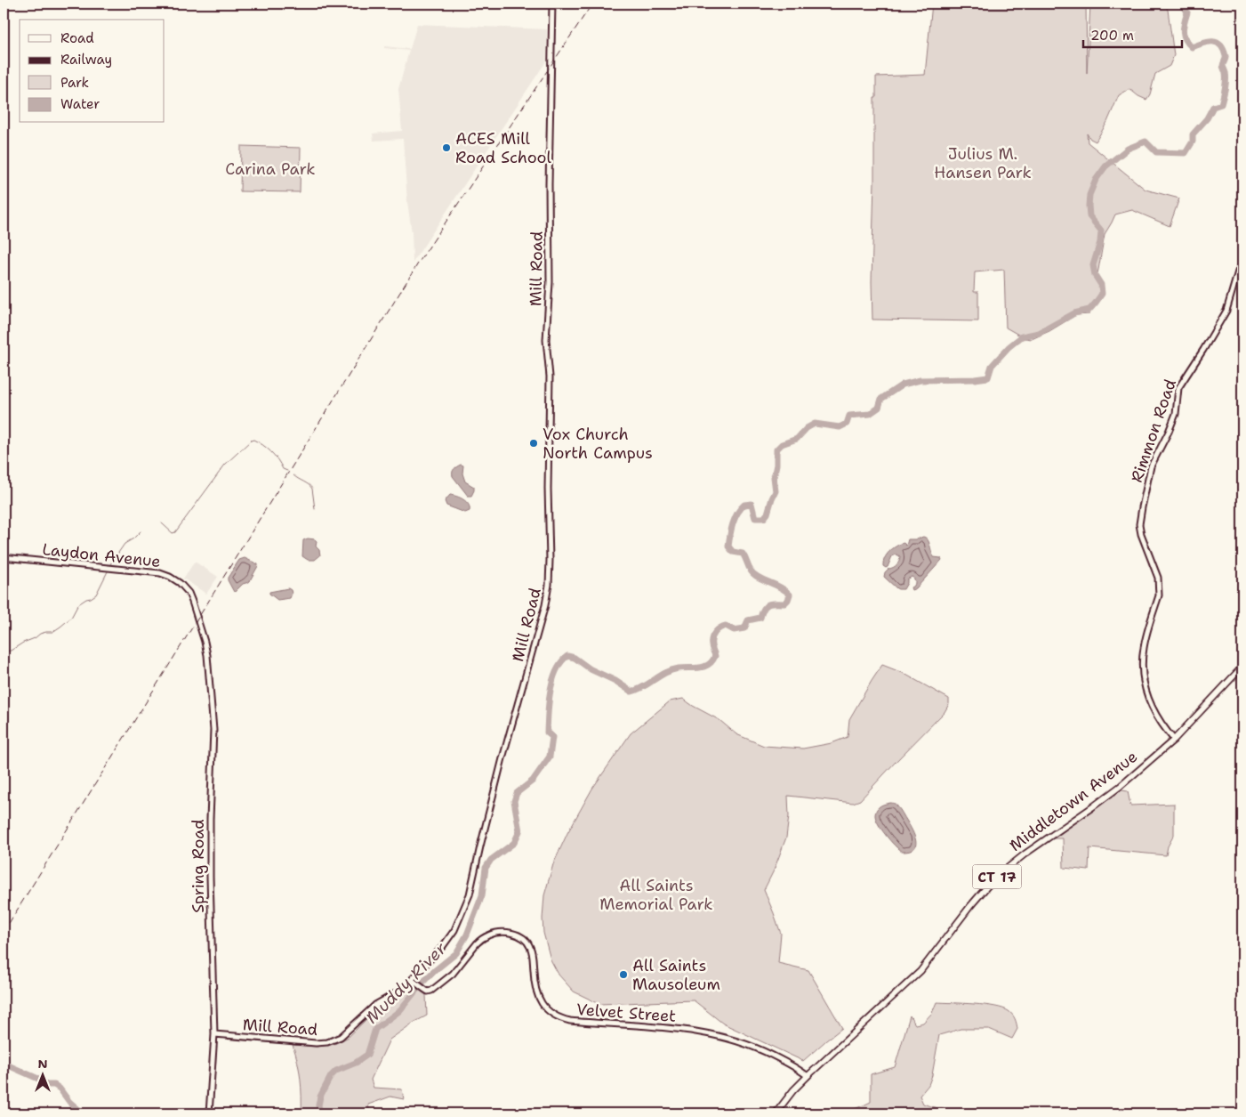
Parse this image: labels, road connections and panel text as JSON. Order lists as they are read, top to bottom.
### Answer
{
  "streets": {
    "main road": ["Middletown Avenue", "CT 17"],
    "street": [
      "Mill Road",
      "Rimmon Road",
      "Laydon Avenue",
      "Spring Road",
      "Velvet Street"
    ]
  },
  "crossings": [
    ["Mill Road", "Spring Road"],
    ["Mill Road", "Velvet Street"],
    ["Rimmon Road", "Middletown Avenue"],
    ["Laydon Avenue", "Spring Road"],
    ["Middletown Avenue", "Velvet Street"]
  ],
  "water": ["Muddy River"],
  "parks": ["Julius M. Hansen Park", "Carina Park", "All Saints Memorial Park"],
  "places": ["ACES Mill Road School", "Vox Church North Campus", "All Saints Mausoleum"],
  "legend": [
    "Road",
    "Railway",
    "Park",
    "Water"
  ],
  "scale_bar": "200 m",
  "north": "top"
}
